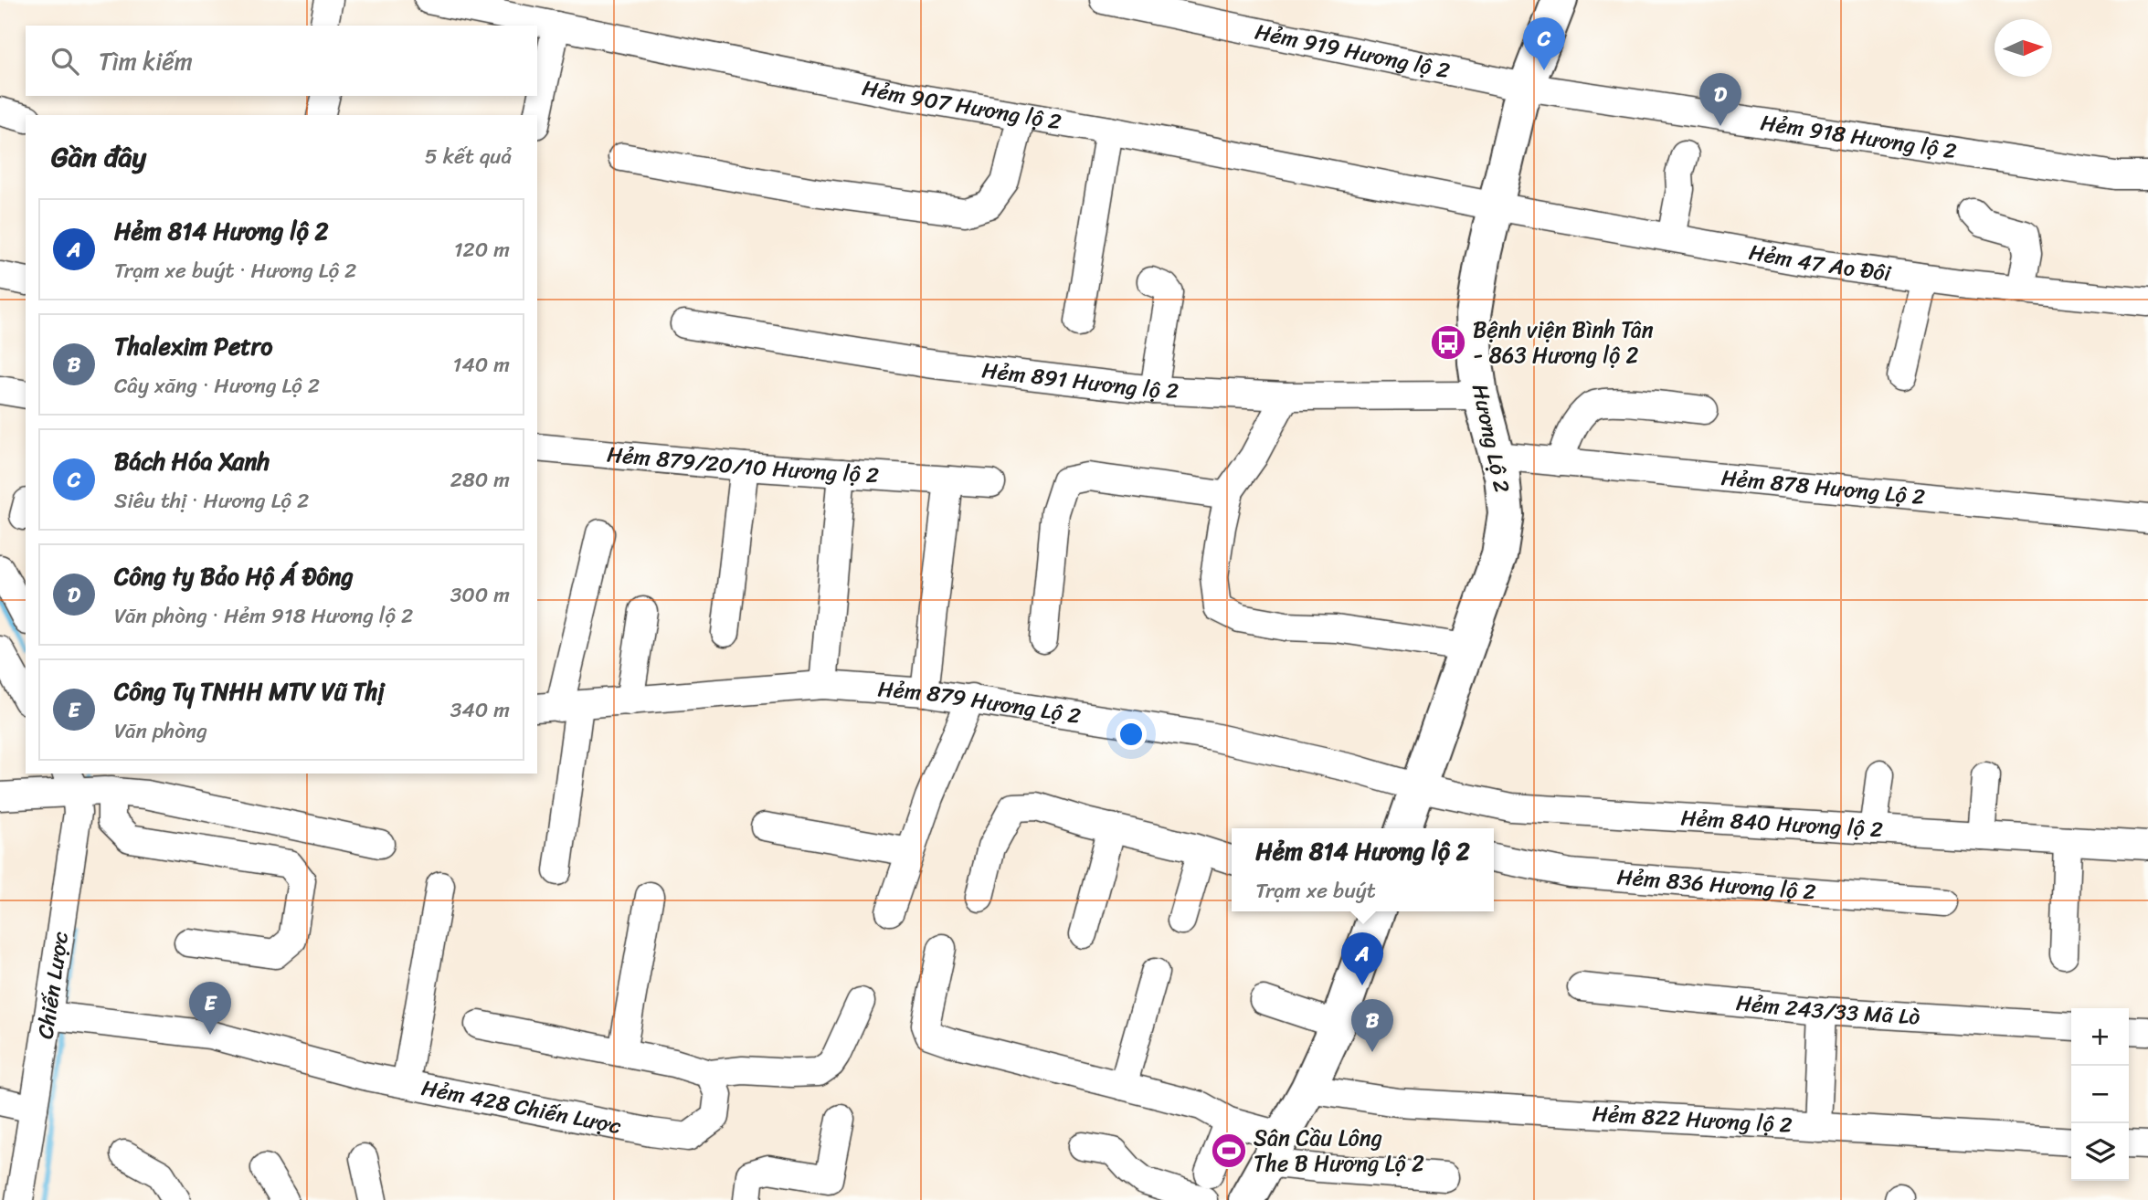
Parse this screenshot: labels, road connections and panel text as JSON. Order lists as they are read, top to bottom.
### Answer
{
  "streets": {
    "main road": ["Hương Lộ 2"],
    "street": [
      "Hẻm 919 Hương lộ 2",
      "Hẻm 907 Hương lộ 2",
      "Hẻm 918 Hương lộ 2",
      "Hẻm 47 Ao Đôi",
      "Hẻm 891 Hương lộ 2",
      "Hẻm 879/20/10 Hương lộ 2",
      "Hẻm 878 Hương Lộ 2",
      "Hẻm 879 Hương Lộ 2",
      "Hẻm 840 Hương lộ 2",
      "Hẻm 836 Hương lộ 2",
      "Chiến Lược",
      "Hẻm 243/33 Mã Lò",
      "Hẻm 428 Chiến Lược",
      "Hẻm 822 Hương lộ 2"
    ]
  },
  "crossings": [
    ["Hẻm 919 Hương lộ 2", "Hẻm 918 Hương lộ 2"],
    ["Hẻm 919 Hương lộ 2", "Hương Lộ 2"],
    ["Hẻm 907 Hương lộ 2", "Hẻm 47 Ao Đôi"],
    ["Hẻm 907 Hương lộ 2", "Hương Lộ 2"],
    ["Hẻm 918 Hương lộ 2", "Hương Lộ 2"],
    ["Hẻm 47 Ao Đôi", "Hương Lộ 2"],
    ["Hẻm 891 Hương lộ 2", "Hương Lộ 2"],
    ["Hương Lộ 2", "Hẻm 878 Hương Lộ 2"],
    ["Hương Lộ 2", "Hẻm 879 Hương Lộ 2"],
    ["Hương Lộ 2", "Hẻm 840 Hương lộ 2"],
    ["Hẻm 879 Hương Lộ 2", "Hẻm 840 Hương lộ 2"],
    ["Chiến Lược", "Hẻm 428 Chiến Lược"]
  ],
  "places": {
    "bus stop": ["Bệnh viện Bình Tân - 863 Hương lộ 2"],
    "sports": ["Sân Cầu Lông The B Hương Lộ 2"]
  },
  "north": "right",
  "page": {
    "pins": [
      "C",
      "D",
      "A",
      "E",
      "B"
    ],
    "search": "Tìm kiếm",
    "heading": ["Gần đây", "5 kết quả"],
    "list": [
      {
        "mark": "A",
        "name": "Hẻm 814 Hương lộ 2",
        "note": "Trạm xe buýt · Hương Lộ 2",
        "value": "120 m"
      },
      {
        "mark": "B",
        "name": "Thalexim Petro",
        "note": "Cây xăng · Hương Lộ 2",
        "value": "140 m"
      },
      {
        "mark": "C",
        "name": "Bách Hóa Xanh",
        "note": "Siêu thị · Hương Lộ 2",
        "value": "280 m"
      },
      {
        "mark": "D",
        "name": "Công ty Bảo Hộ Á Đông",
        "note": "Văn phòng · Hẻm 918 Hương lộ 2",
        "value": "300 m"
      },
      {
        "mark": "E",
        "name": "Công Ty TNHH MTV Vũ Thị",
        "note": "Văn phòng",
        "value": "340 m"
      }
    ],
    "popup": ["Hẻm 814 Hương lộ 2", "Trạm xe buýt"],
    "map_buttons": ["+", "−"]
  }
}
